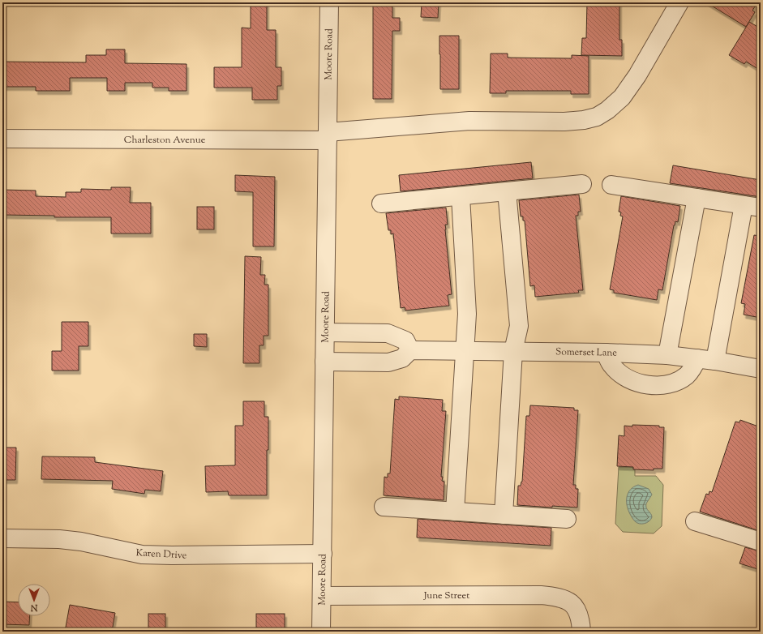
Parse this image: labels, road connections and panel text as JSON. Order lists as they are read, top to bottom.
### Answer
{
  "streets": {
    "street": [
      "Moore Road",
      "Charleston Avenue",
      "Somerset Lane",
      "Karen Drive",
      "June Street"
    ]
  },
  "crossings": [
    ["Moore Road", "Charleston Avenue"],
    ["Moore Road", "Karen Drive"],
    ["Moore Road", "June Street"]
  ],
  "north": "bottom"
}
